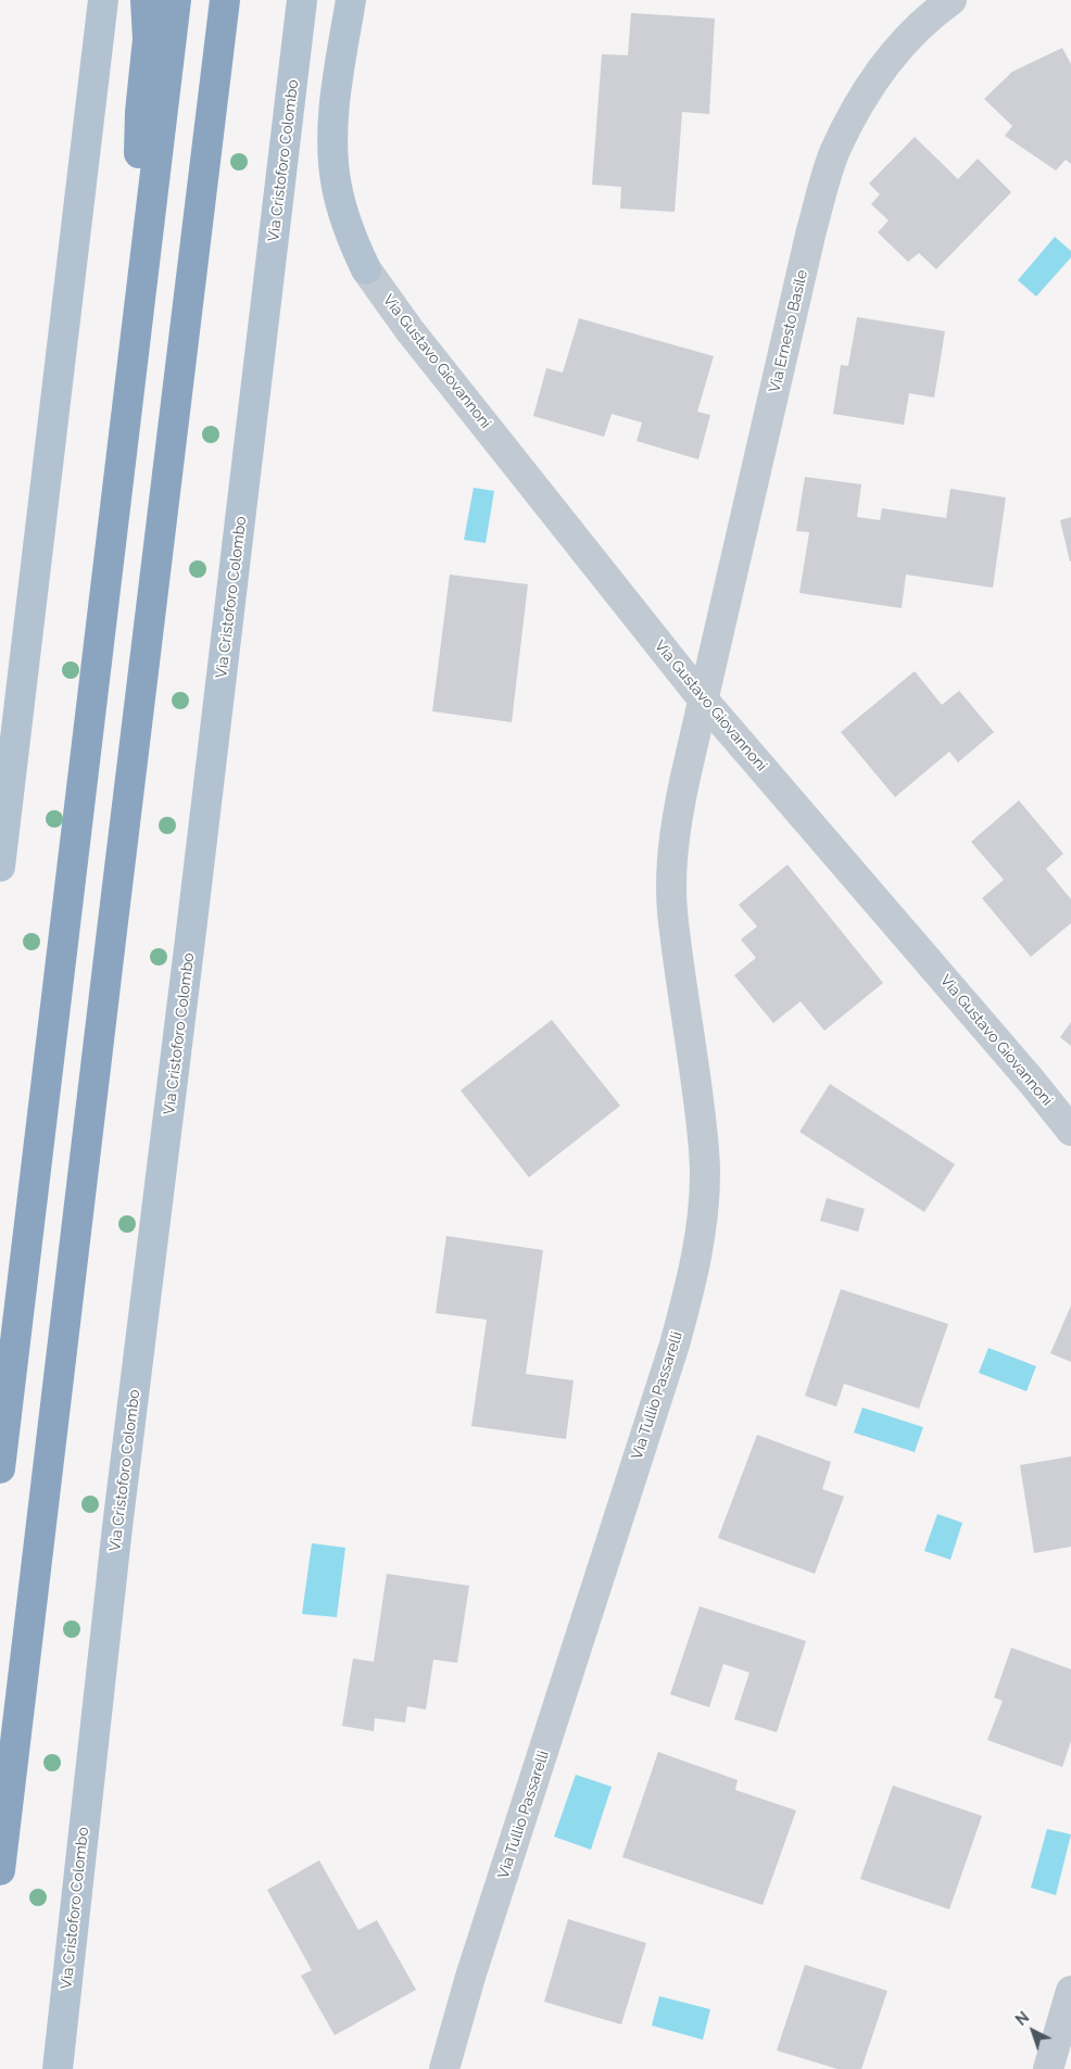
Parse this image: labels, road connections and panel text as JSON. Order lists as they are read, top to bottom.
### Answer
{
  "streets": {
    "main road": ["Via Cristoforo Colombo"],
    "street": ["Via Ernesto Basile", "Via Gustavo Giovannoni", "Via Tullio Passarelli"]
  },
  "crossings": [
    ["Via Ernesto Basile", "Via Gustavo Giovannoni"],
    ["Via Ernesto Basile", "Via Tullio Passarelli"],
    ["Via Gustavo Giovannoni", "Via Tullio Passarelli"]
  ],
  "north": "top left"
}
